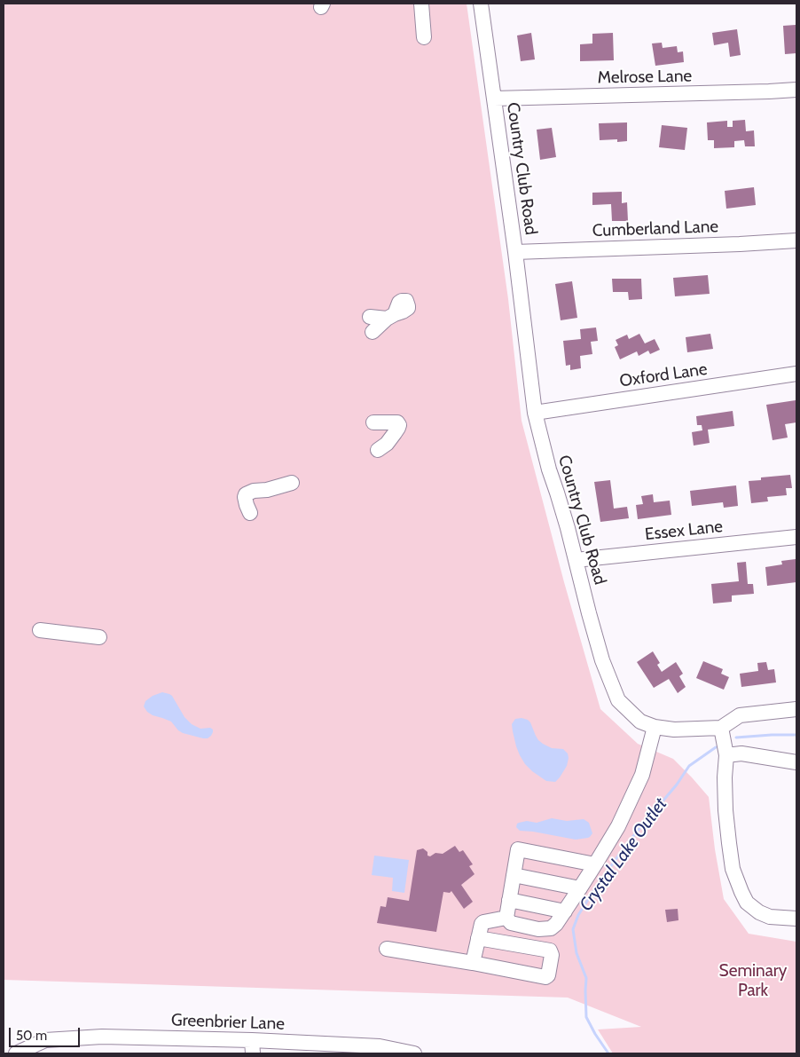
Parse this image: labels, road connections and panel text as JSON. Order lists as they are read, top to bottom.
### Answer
{
  "streets": {
    "street": [
      "Melrose Lane",
      "Country Club Road",
      "Cumberland Lane",
      "Oxford Lane",
      "Essex Lane",
      "Greenbrier Lane"
    ]
  },
  "crossings": [
    ["Melrose Lane", "Country Club Road"],
    ["Country Club Road", "Cumberland Lane"],
    ["Country Club Road", "Oxford Lane"],
    ["Country Club Road", "Essex Lane"]
  ],
  "water": ["Crystal Lake Outlet"],
  "parks": ["Seminary Park"],
  "scale_bar": "50 m"
}
